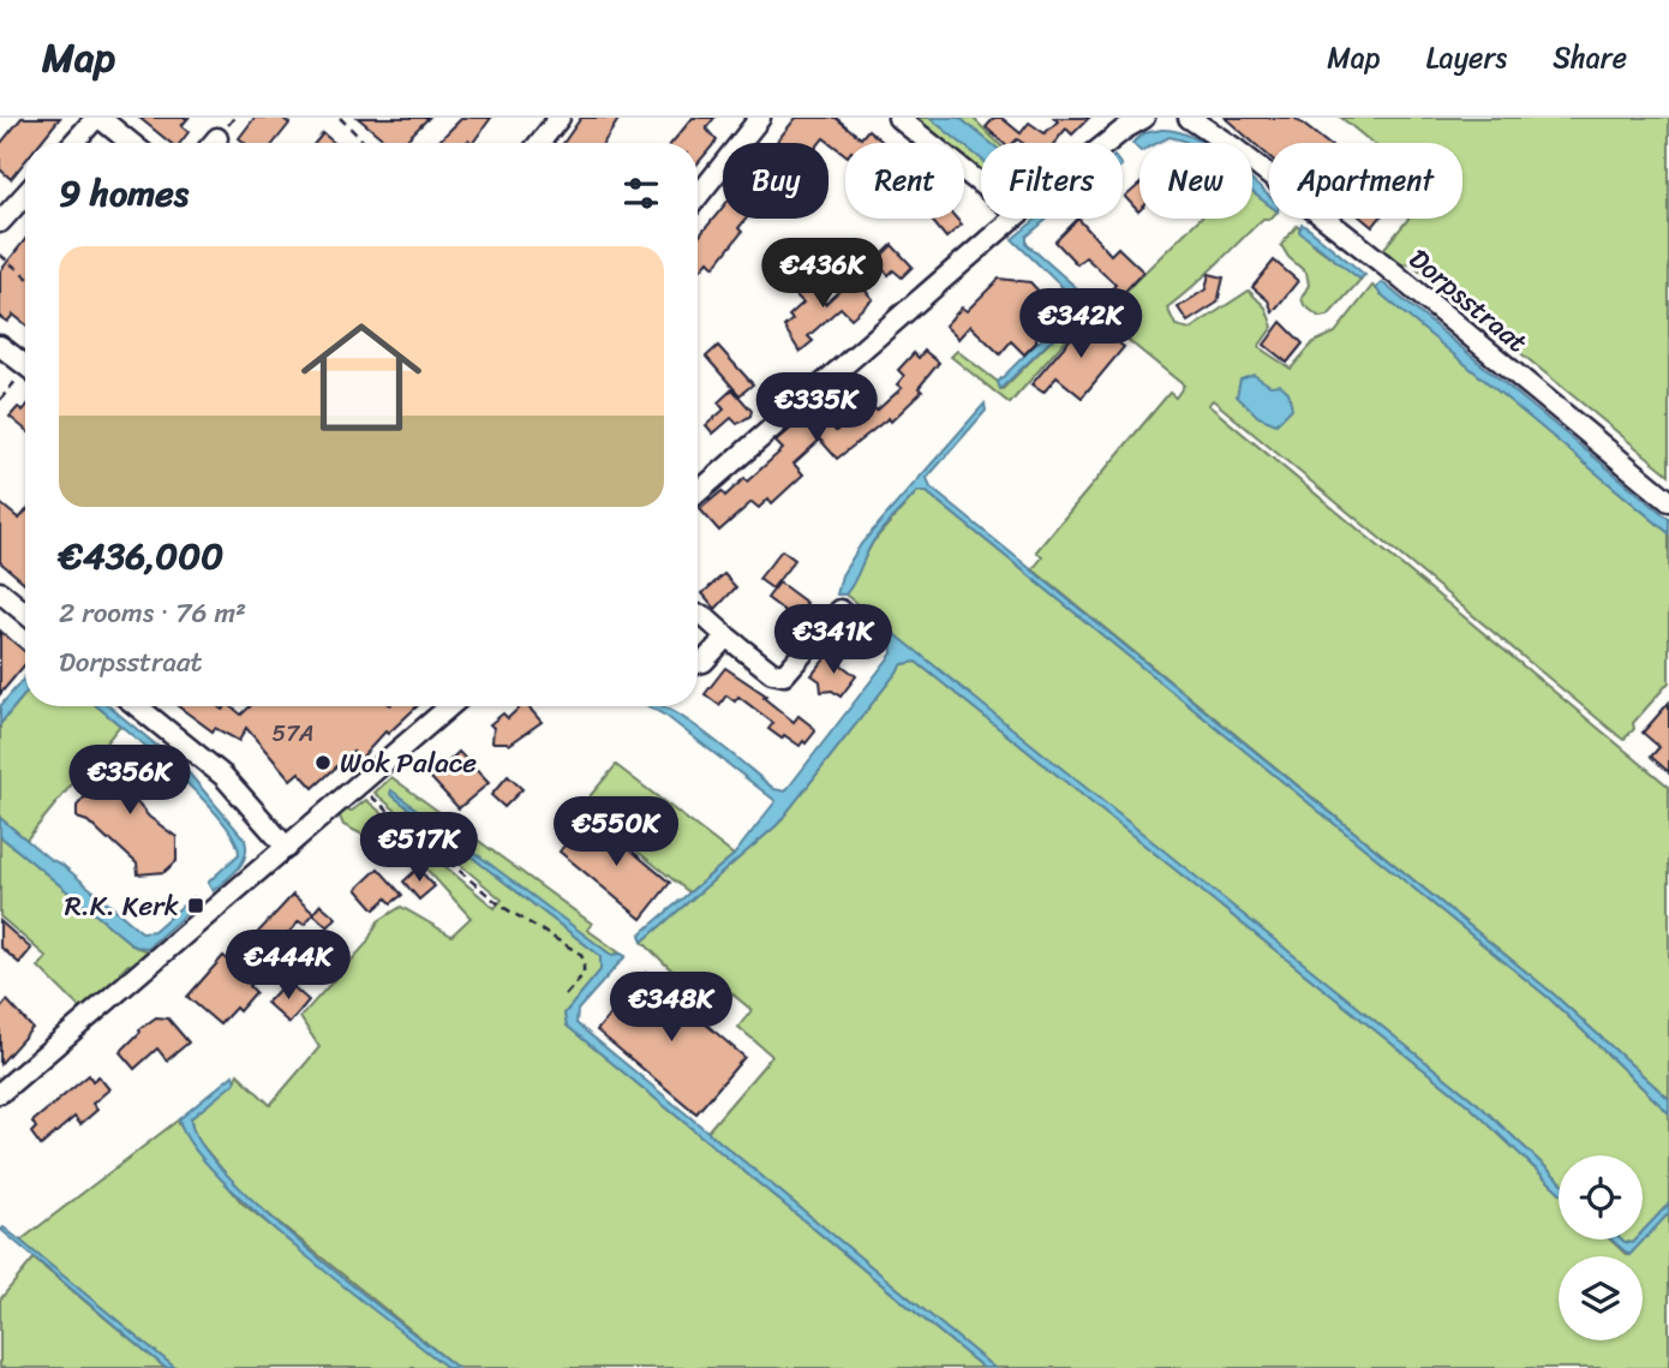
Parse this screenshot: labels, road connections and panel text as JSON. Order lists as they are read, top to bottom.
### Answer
{
  "streets": {
    "street": ["Dorpsstraat"]
  },
  "places": {
    "other": ["Wok Palace"],
    "transit": ["R.K. Kerk"]
  },
  "house_numbers": ["57A"],
  "page": {
    "header": "Map",
    "nav": ["Map", "Layers", "Share"],
    "chip": [
      "Buy",
      "Rent",
      "Filters",
      "New",
      "Apartment"
    ],
    "heading": "9 homes",
    "price": [
      "€436K",
      "€342K",
      "€335K",
      "€341K",
      "€356K",
      "€550K",
      "€517K",
      "€444K",
      "€348K"
    ],
    "list": [
      {
        "name": "€436,000",
        "note": "2 rooms · 76 m² · Dorpsstraat"
      }
    ]
  }
}
